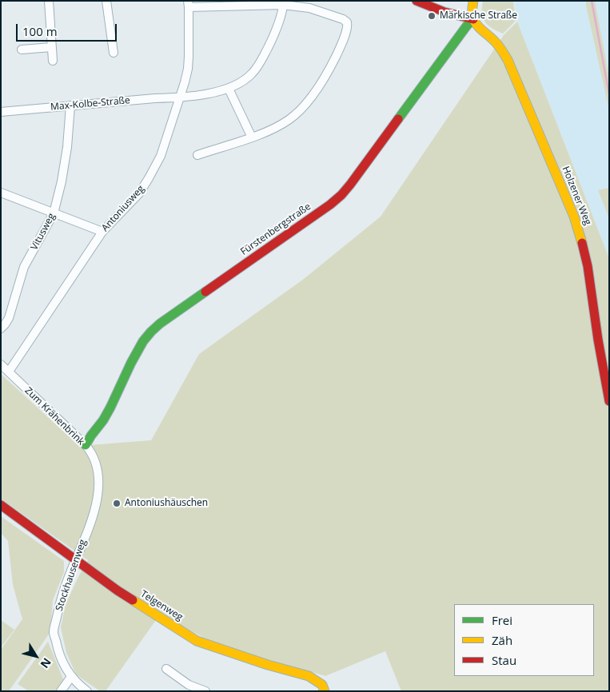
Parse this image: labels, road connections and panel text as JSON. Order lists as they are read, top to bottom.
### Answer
{
  "streets": {
    "main road": ["Holzener Weg", "Fürstenbergstraße", "Telgenweg"],
    "street": [
      "Max-Kolbe-Straße",
      "Antoniusweg",
      "Vitusweg",
      "Zum Krähenbrink",
      "Stockhausenweg"
    ]
  },
  "crossings": [
    ["Max-Kolbe-Straße", "Antoniusweg"],
    ["Max-Kolbe-Straße", "Vitusweg"],
    ["Holzener Weg", "Fürstenbergstraße"],
    ["Antoniusweg", "Zum Krähenbrink"],
    ["Fürstenbergstraße", "Zum Krähenbrink"],
    ["Zum Krähenbrink", "Stockhausenweg"],
    ["Stockhausenweg", "Telgenweg"]
  ],
  "places": ["Märkische Straße", "Antoniushäuschen"],
  "legend": ["Frei", "Zäh", "Stau"],
  "scale_bar": "100 m",
  "north": "bottom right"
}
